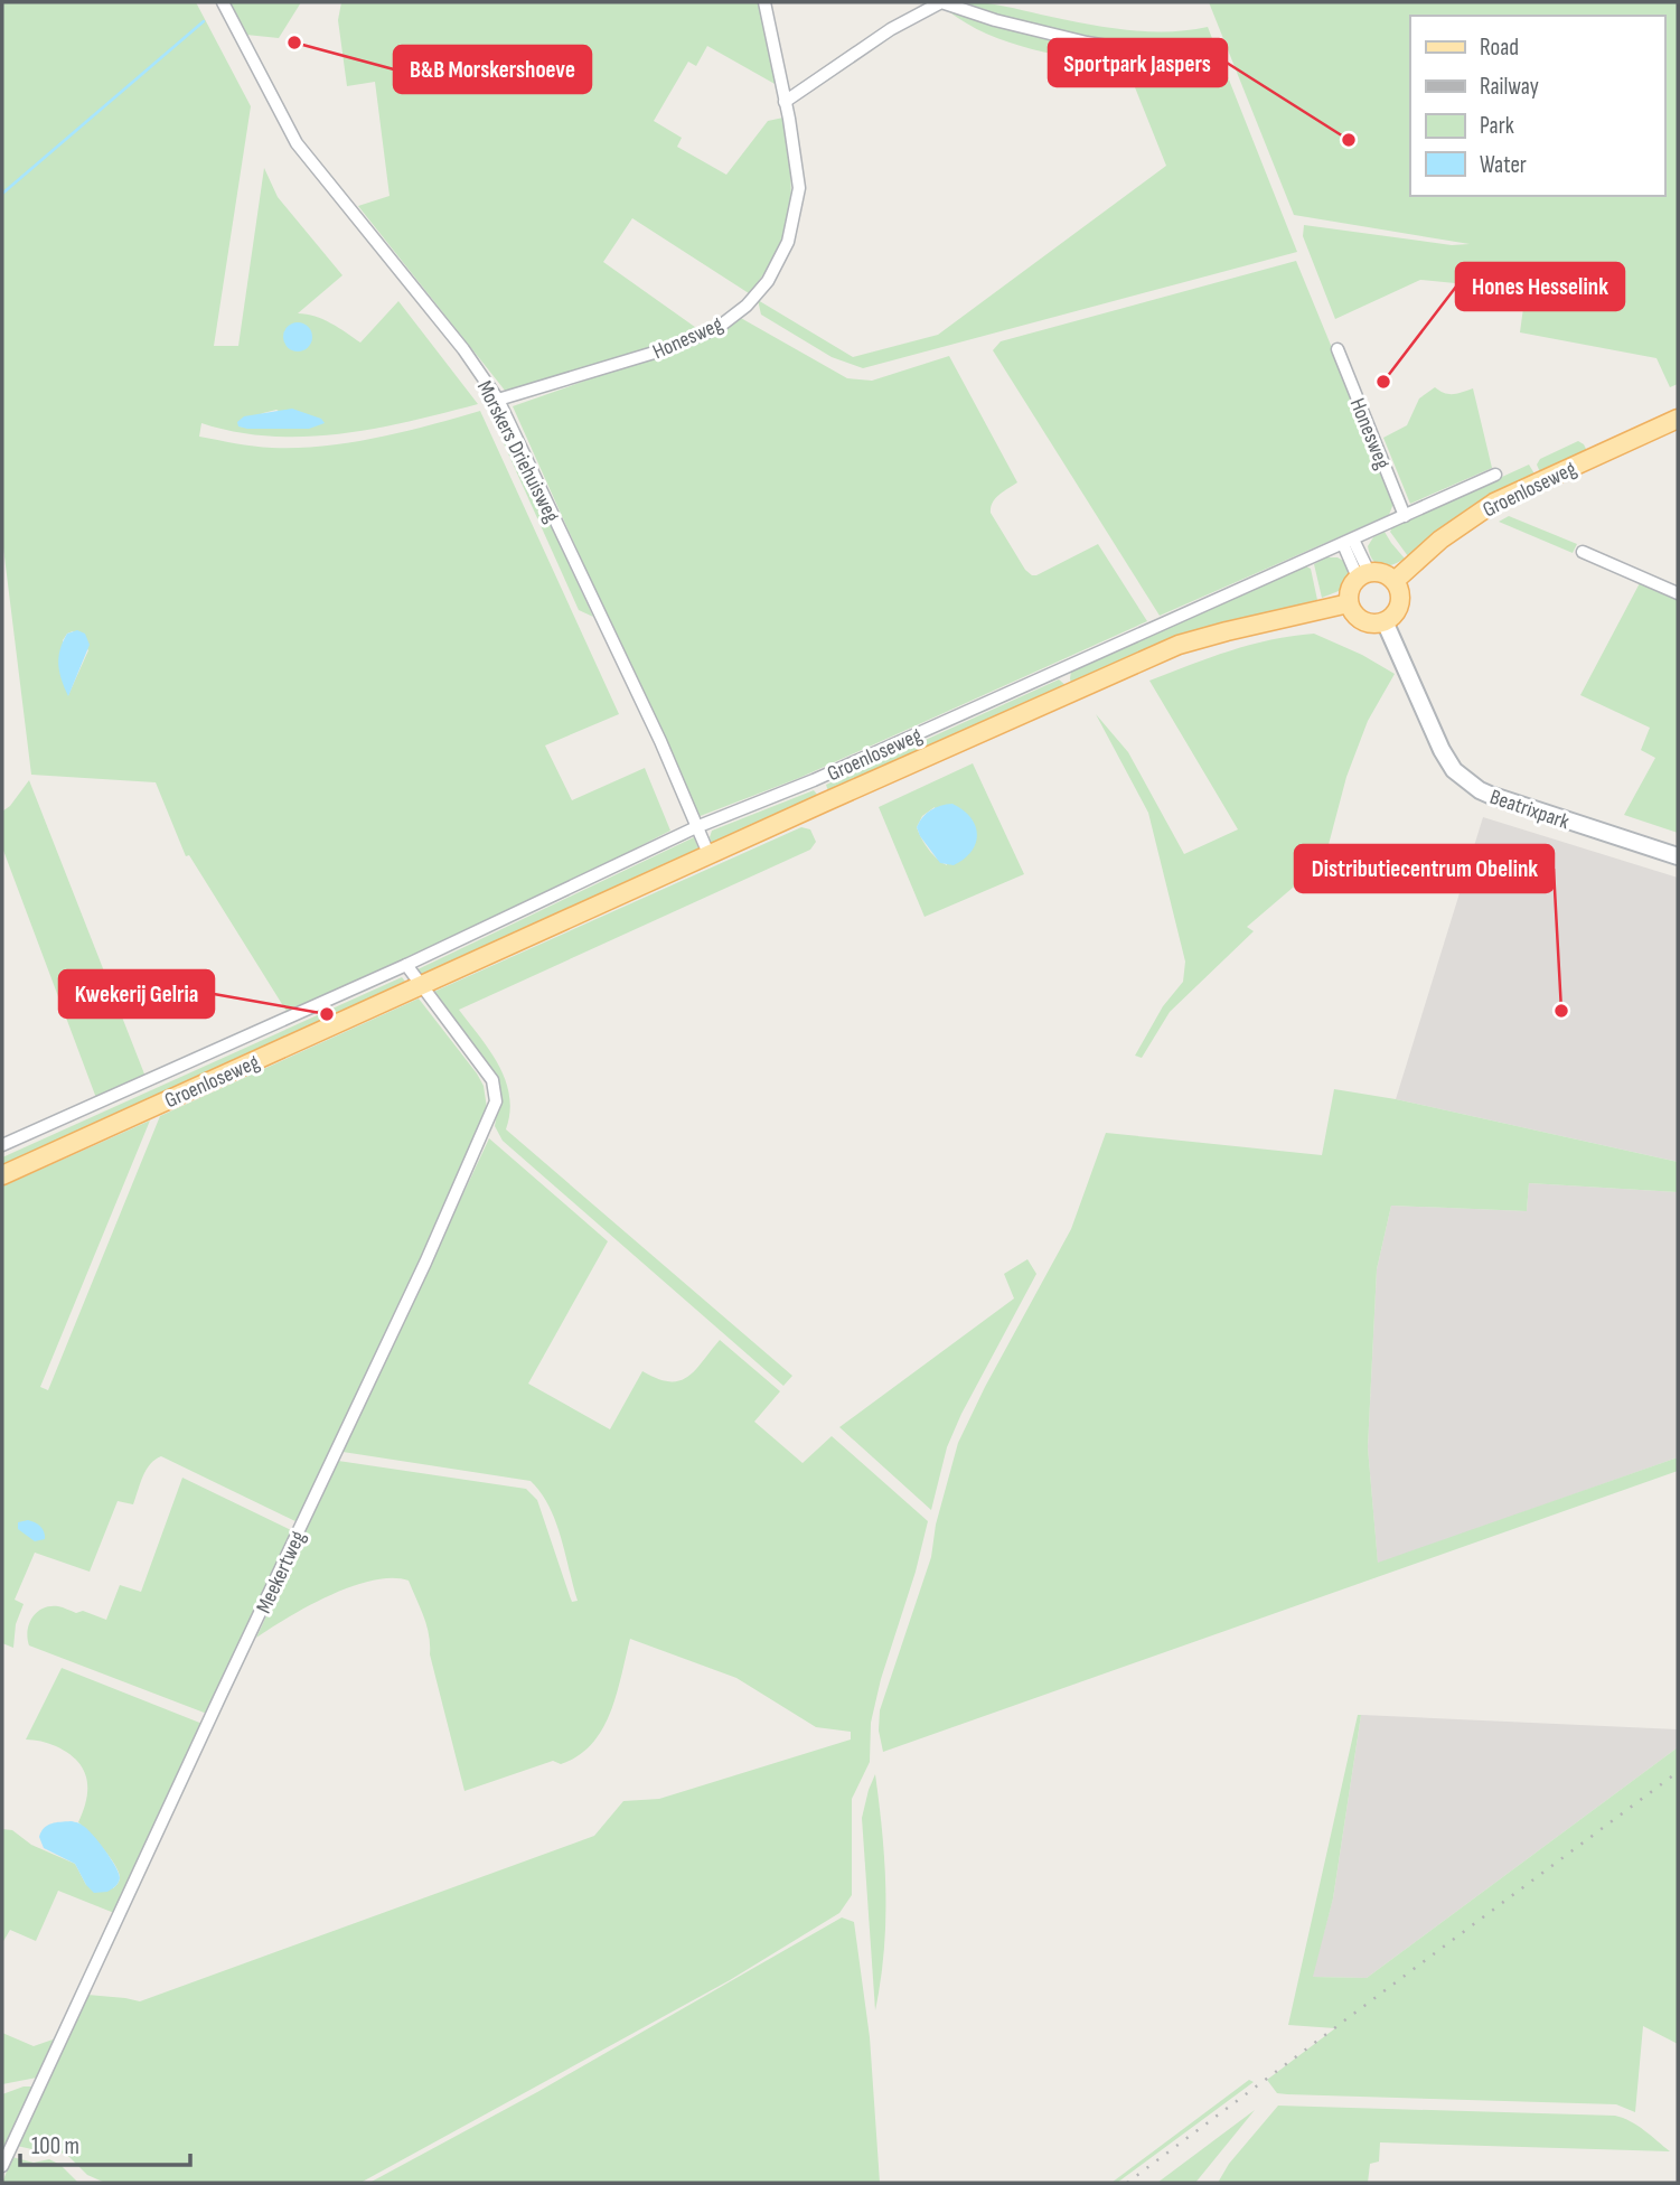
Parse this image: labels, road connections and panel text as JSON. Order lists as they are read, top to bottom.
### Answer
{
  "streets": {
    "main road": ["Groenloseweg"],
    "street": [
      "Honesweg",
      "Morskers Driehuisweg",
      "Beatrixpark",
      "Meekertweg"
    ]
  },
  "crossings": [
    ["Honesweg", "Morskers Driehuisweg"],
    ["Honesweg", "Groenloseweg"],
    ["Morskers Driehuisweg", "Groenloseweg"],
    ["Groenloseweg", "Beatrixpark"],
    ["Groenloseweg", "Meekertweg"]
  ],
  "places": [
    "B&B Morskershoeve",
    "Sportpark Jaspers",
    "Hones Hesselink",
    "Distributiecentrum Obelink",
    "Kwekerij Gelria"
  ],
  "legend": [
    "Road",
    "Railway",
    "Park",
    "Water"
  ],
  "scale_bar": "100 m"
}
